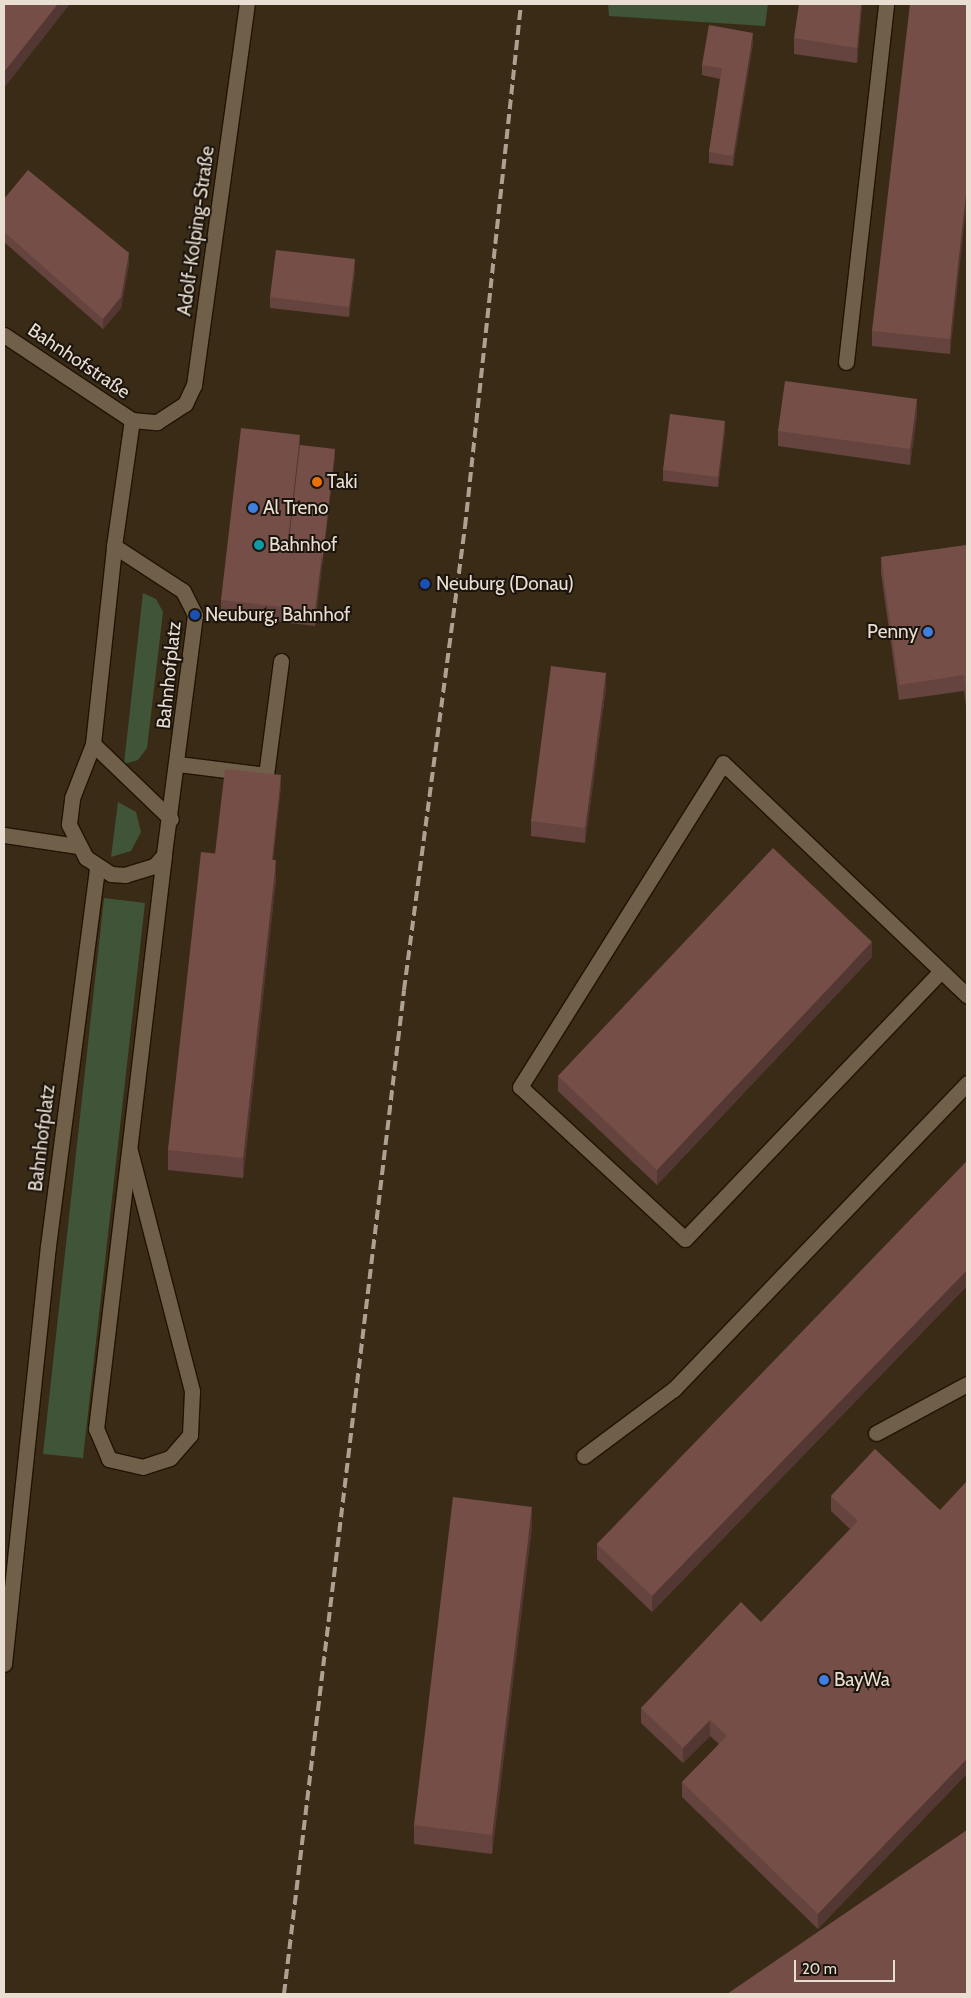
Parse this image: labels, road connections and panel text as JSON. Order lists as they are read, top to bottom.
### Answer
{
  "streets": {
    "street": ["Adolf-Kolping-Straße", "Bahnhofstraße", "Bahnhofplatz"]
  },
  "crossings": [
    ["Adolf-Kolping-Straße", "Bahnhofstraße"]
  ],
  "places": [
    "Taki",
    "Al Treno",
    "Bahnhof",
    "Neuburg (Donau)",
    "Neuburg, Bahnhof",
    "Penny",
    "BayWa"
  ],
  "scale_bar": "20 m"
}
